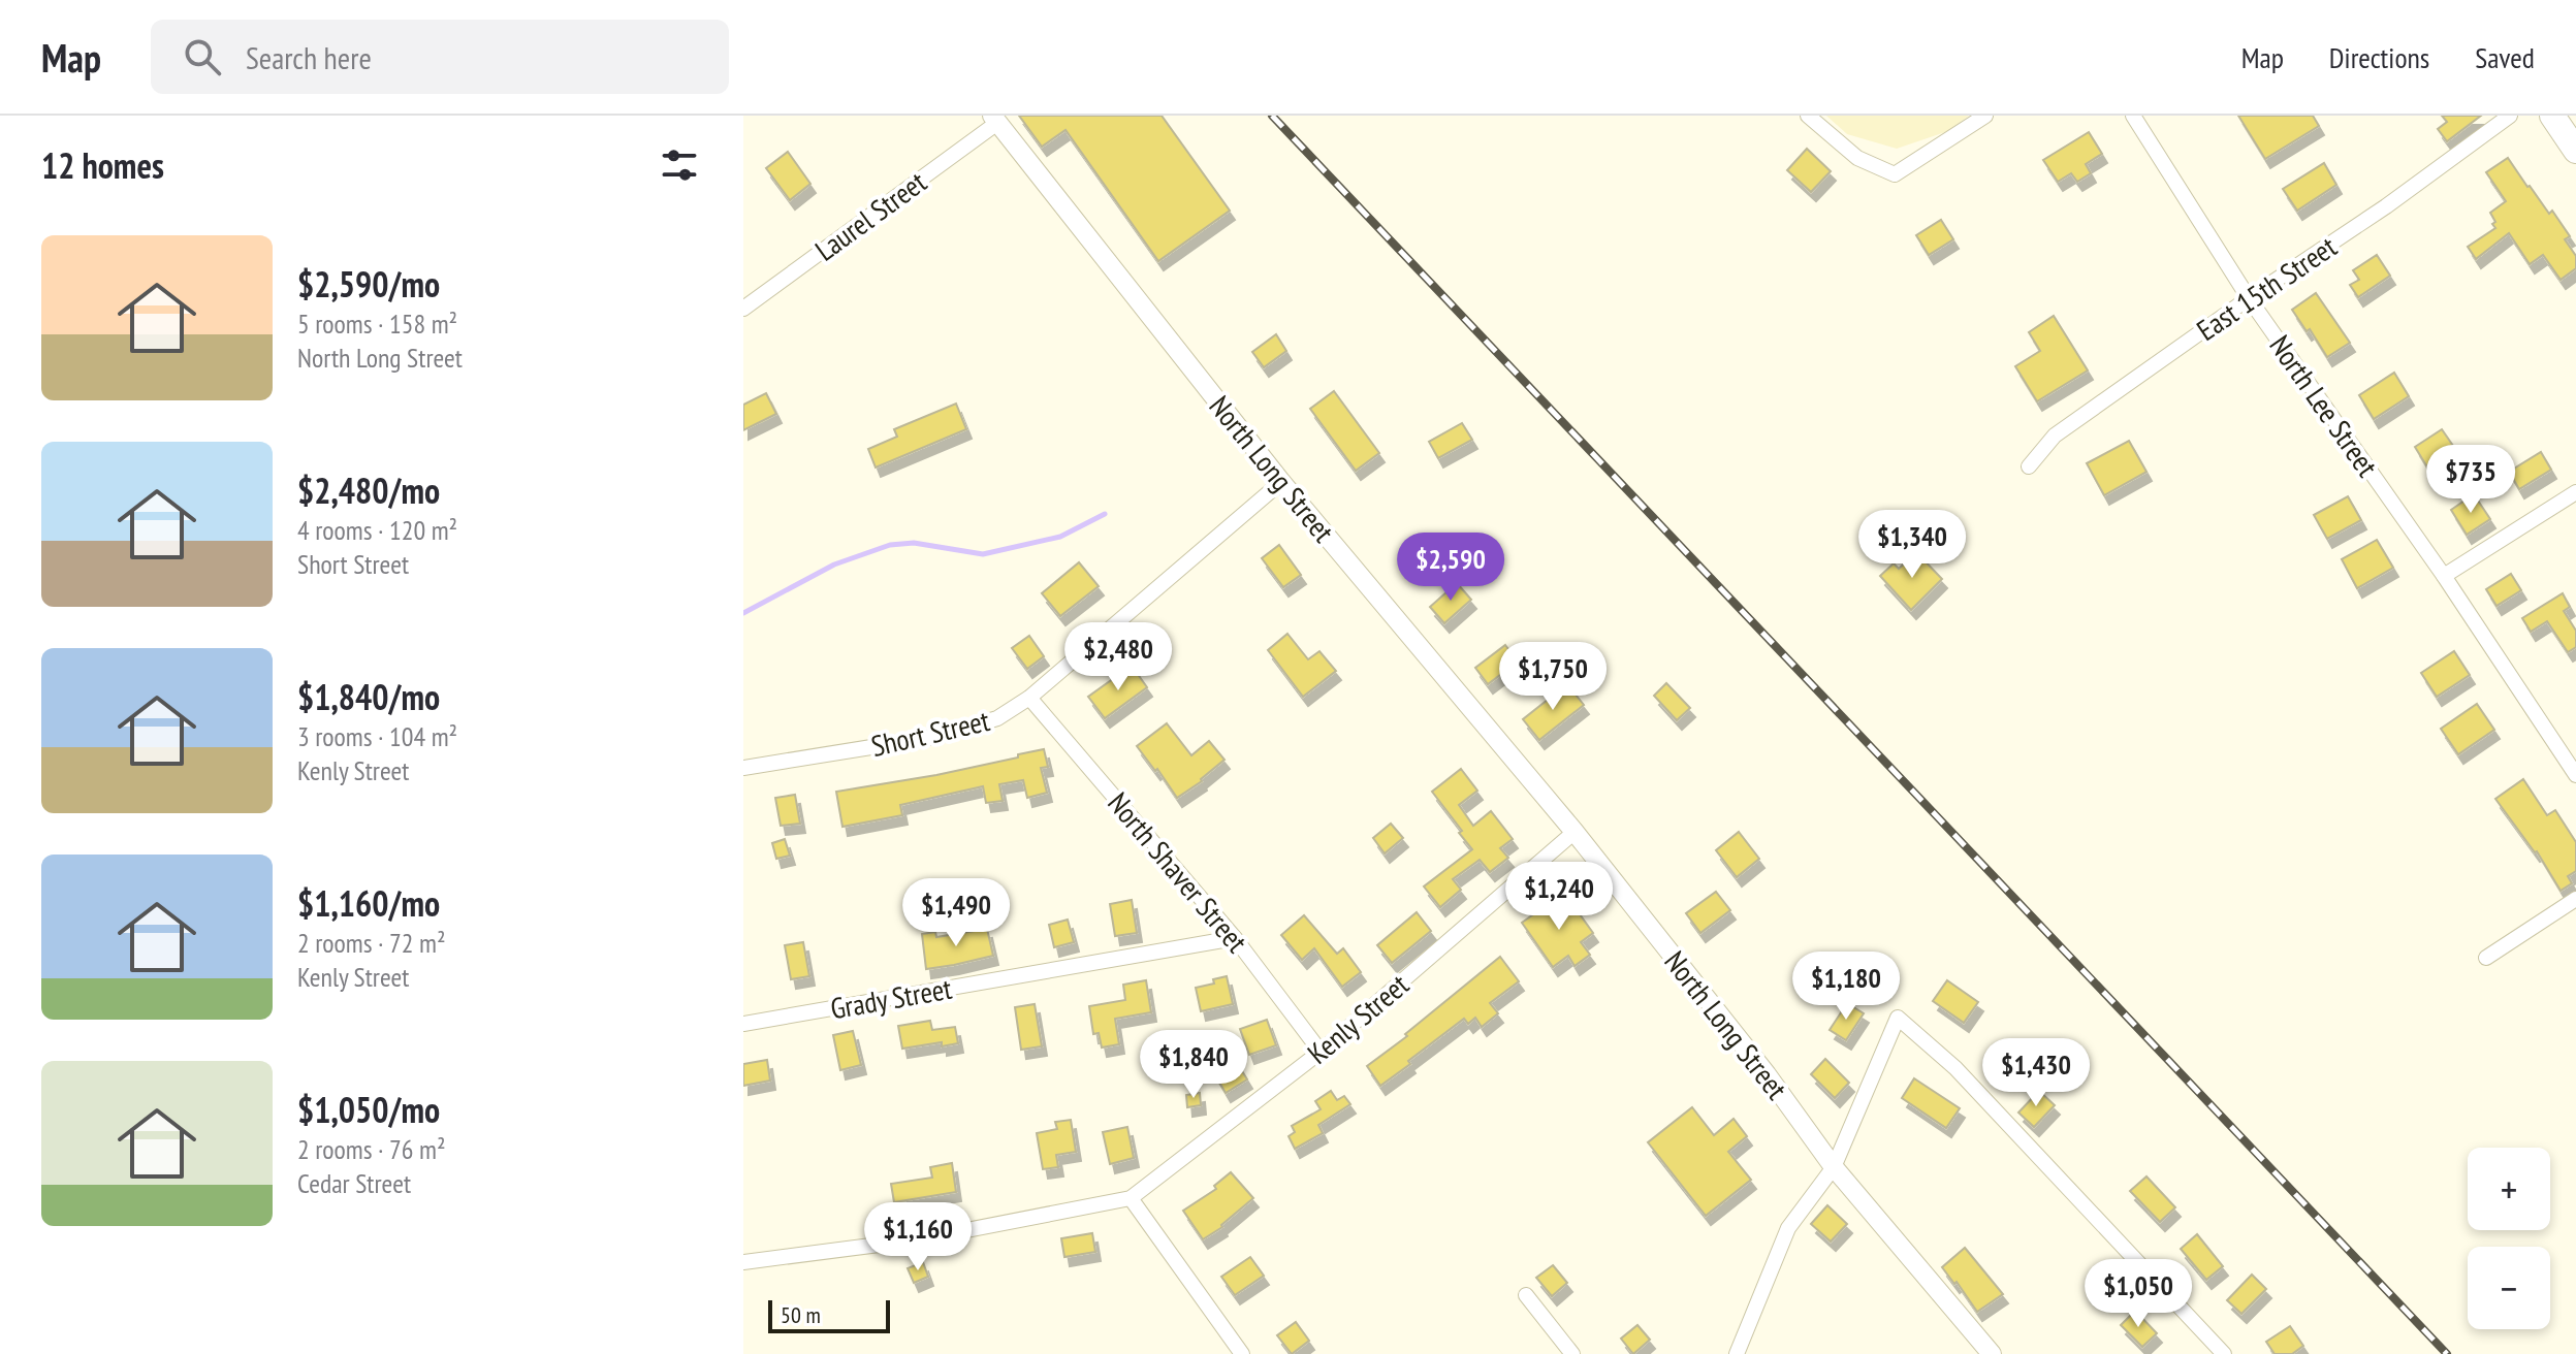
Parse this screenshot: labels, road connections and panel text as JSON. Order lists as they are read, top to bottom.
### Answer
{
  "streets": {
    "street": [
      "Laurel Street",
      "East 15th Street",
      "North Lee Street",
      "North Long Street",
      "Short Street",
      "North Shaver Street",
      "Grady Street",
      "Kenly Street"
    ]
  },
  "crossings": [
    ["Laurel Street", "North Long Street"],
    ["East 15th Street", "North Lee Street"],
    ["North Long Street", "Short Street"],
    ["North Long Street", "Kenly Street"],
    ["Short Street", "North Shaver Street"],
    ["North Shaver Street", "Grady Street"],
    ["North Shaver Street", "Kenly Street"]
  ],
  "scale_bar": "50 m",
  "page": {
    "header": "Map",
    "search": "Search here",
    "nav": ["Map", "Directions", "Saved"],
    "heading": "12 homes",
    "list": [
      {
        "name": "$2,590/mo",
        "note": "5 rooms · 158 m² · North Long Street"
      },
      {
        "name": "$2,480/mo",
        "note": "4 rooms · 120 m² · Short Street"
      },
      {
        "name": "$1,840/mo",
        "note": "3 rooms · 104 m² · Kenly Street"
      },
      {
        "name": "$1,160/mo",
        "note": "2 rooms · 72 m² · Kenly Street"
      },
      {
        "name": "$1,050/mo",
        "note": "2 rooms · 76 m² · Cedar Street"
      }
    ],
    "price": [
      "$735",
      "$1,340",
      "$2,590",
      "$2,480",
      "$1,750",
      "$1,240",
      "$1,490",
      "$1,180",
      "$1,840",
      "$1,430",
      "$1,160",
      "$1,050"
    ],
    "map_buttons": ["+", "−"],
    "scale": "50 m"
  }
}
